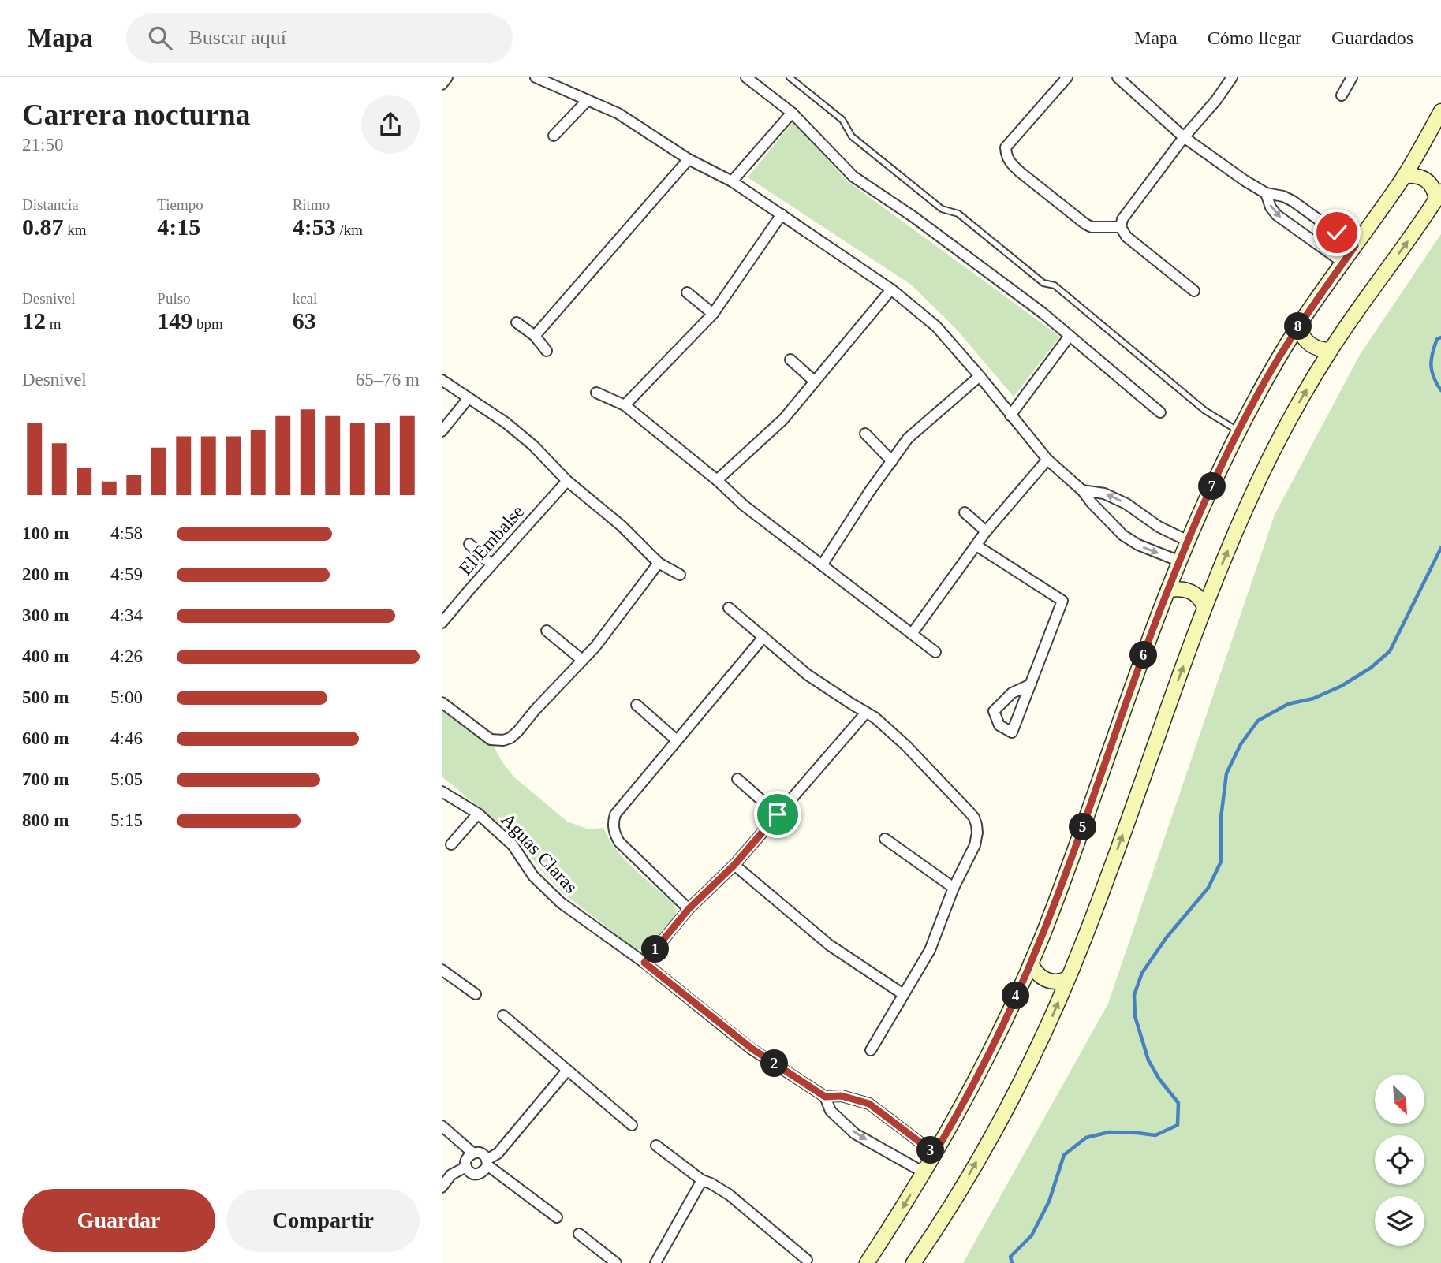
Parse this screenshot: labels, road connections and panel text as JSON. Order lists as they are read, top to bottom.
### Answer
{
  "streets": {
    "street": ["El Embalse", "Aguas Claras"]
  },
  "north": "bottom right",
  "page": {
    "header": "Mapa",
    "search": "Buscar aquí",
    "nav": ["Mapa", "Cómo llegar", "Guardados"],
    "heading": ["Carrera nocturna", "21:50"],
    "stats": [
      ["Distancia", "0.87 km"],
      ["Tiempo", "4:15"],
      ["Ritmo", "4:53 /km"],
      ["Desnivel", "12 m"],
      ["Pulso", "149 bpm"],
      ["kcal", "63"]
    ],
    "pins": [
      "8",
      "7",
      "6",
      "5",
      "1",
      "4",
      "2",
      "3"
    ],
    "chart": ["Desnivel", "65–76 m"],
    "list": [
      {
        "name": "100 m",
        "note": "4:58"
      },
      {
        "name": "200 m",
        "note": "4:59"
      },
      {
        "name": "300 m",
        "note": "4:34"
      },
      {
        "name": "400 m",
        "note": "4:26"
      },
      {
        "name": "500 m",
        "note": "5:00"
      },
      {
        "name": "600 m",
        "note": "4:46"
      },
      {
        "name": "700 m",
        "note": "5:05"
      },
      {
        "name": "800 m",
        "note": "5:15"
      }
    ],
    "buttons": ["Guardar", "Compartir"]
  }
}
